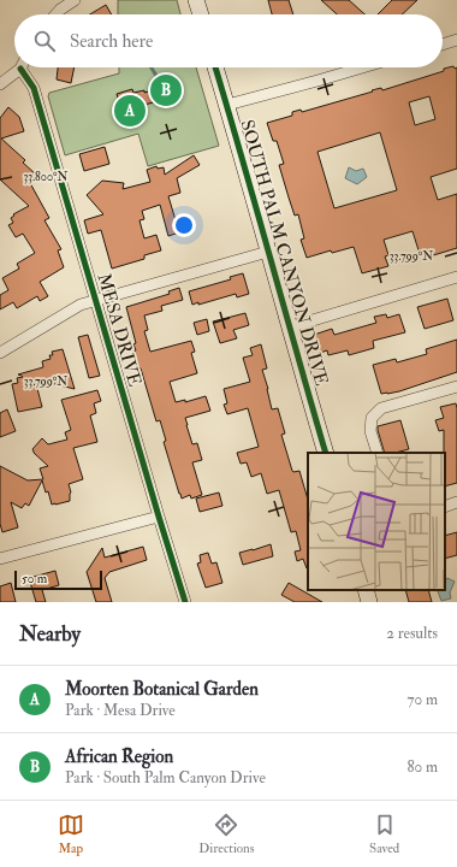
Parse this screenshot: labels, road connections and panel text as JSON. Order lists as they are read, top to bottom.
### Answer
{
  "streets": {
    "street": ["SOUTH PALM CANYON DRIVE", "MESA DRIVE"]
  },
  "scale_bar": "50 m",
  "page": {
    "search": "Search here",
    "pins": ["B", "A"],
    "scale": "50 m",
    "heading": ["Nearby", "2 results"],
    "list": [
      {
        "mark": "A",
        "name": "Moorten Botanical Garden",
        "note": "Park · Mesa Drive",
        "value": "70 m"
      },
      {
        "mark": "B",
        "name": "African Region",
        "note": "Park · South Palm Canyon Drive",
        "value": "80 m"
      }
    ],
    "nav": ["Map", "Directions", "Saved"]
  },
  "coordinates": ["33.800°N", "33.799°N"]
}
